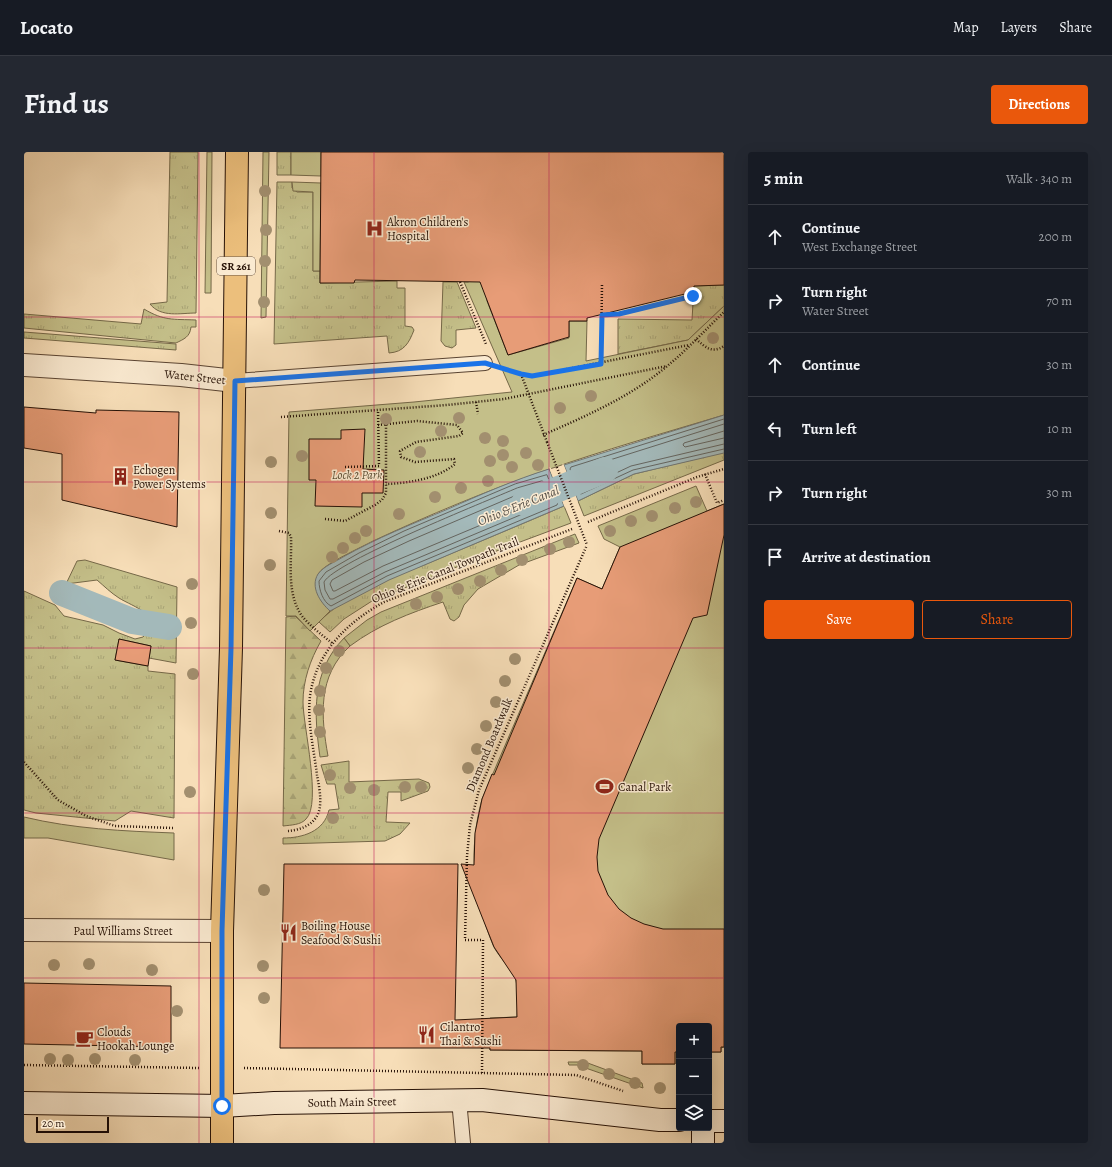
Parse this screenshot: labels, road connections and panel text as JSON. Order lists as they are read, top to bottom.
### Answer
{
  "streets": {
    "main road": [
      "SR 261",
      "Water Street",
      "Paul Williams Street",
      "South Main Street"
    ],
    "path": ["Ohio & Erie Canal Towpath Trail", "Diamond Boardwalk"]
  },
  "crossings": [
    ["SR 261", "Water Street"],
    ["SR 261", "Paul Williams Street"],
    ["SR 261", "South Main Street"]
  ],
  "water": ["Ohio & Erie Canal"],
  "parks": ["Lock 2 Park"],
  "places": {
    "hospital": ["Akron Children's Hospital"],
    "building": ["Echogen Power Systems"],
    "sports": ["Canal Park"],
    "restaurant": ["Boiling House Seafood & Sushi", "Cilantro Thai & Sushi"],
    "cafe": ["Clouds Hookah Lounge"]
  },
  "scale_bar": "20 m",
  "page": {
    "header": "Locato",
    "nav": ["Map", "Layers", "Share"],
    "title": "Find us",
    "buttons": [
      "Directions",
      ["Save", "Share"]
    ],
    "heading": ["5 min", "Walk · 340 m"],
    "list": [
      ["Continue", "West Exchange Street", "200 m"],
      ["Turn right", "Water Street", "70 m"],
      ["Continue", "30 m"],
      ["Turn left", "10 m"],
      ["Turn right", "30 m"],
      "Arrive at destination"
    ],
    "map_buttons": ["+", "−"],
    "scale": "20 m"
  }
}
